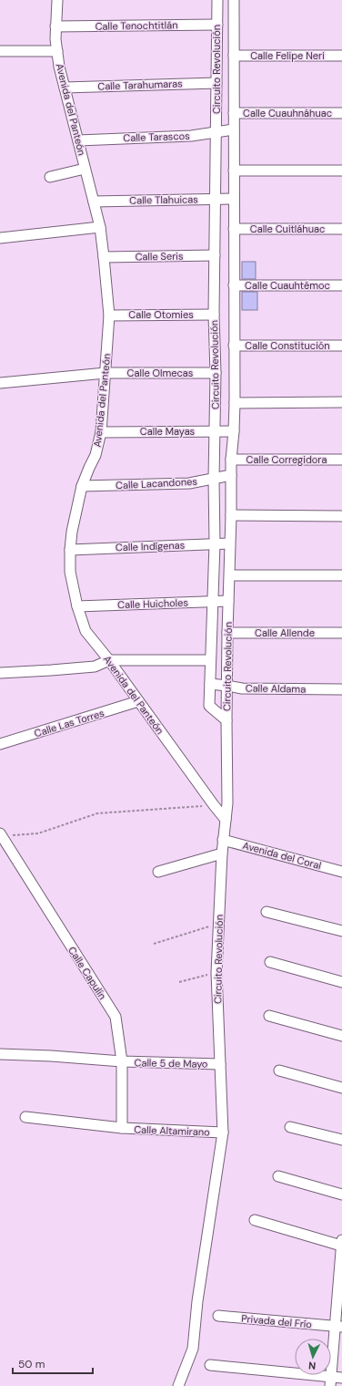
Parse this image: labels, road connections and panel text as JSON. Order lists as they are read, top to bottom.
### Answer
{
  "streets": {
    "street": [
      "Calle Tenochtitlán",
      "Calle Felipe Neri",
      "Circuito Revolución",
      "Calle Tarahumaras",
      "Avenida del Panteón",
      "Calle Cuauhnáhuac",
      "Calle Tarascos",
      "Calle Tlahuicas",
      "Calle Cuitláhuac",
      "Calle Seris",
      "Calle Cuauhtémoc",
      "Calle Otomies",
      "Calle Constitución",
      "Calle Olmecas",
      "Calle Mayas",
      "Calle Corregidora",
      "Calle Lacandones",
      "Calle Indígenas",
      "Calle Huicholes",
      "Calle Allende",
      "Calle Aldama",
      "Calle Las Torres",
      "Avenida del Coral",
      "Calle Capulín",
      "Calle 5 de Mayo",
      "Calle Altamirano",
      "Privada del Frío"
    ]
  },
  "crossings": [
    ["Calle Tenochtitlán", "Circuito Revolución"],
    ["Calle Tenochtitlán", "Avenida del Panteón"],
    ["Calle Felipe Neri", "Circuito Revolución"],
    ["Circuito Revolución", "Calle Tarahumaras"],
    ["Circuito Revolución", "Avenida del Panteón"],
    ["Circuito Revolución", "Calle Cuauhnáhuac"],
    ["Circuito Revolución", "Calle Tarascos"],
    ["Circuito Revolución", "Calle Tlahuicas"],
    ["Circuito Revolución", "Calle Cuitláhuac"],
    ["Circuito Revolución", "Calle Seris"],
    ["Circuito Revolución", "Calle Cuauhtémoc"],
    ["Circuito Revolución", "Calle Otomies"],
    ["Circuito Revolución", "Calle Constitución"],
    ["Circuito Revolución", "Calle Olmecas"],
    ["Circuito Revolución", "Calle Mayas"],
    ["Circuito Revolución", "Calle Corregidora"],
    ["Circuito Revolución", "Calle Lacandones"],
    ["Circuito Revolución", "Calle Indígenas"],
    ["Circuito Revolución", "Calle Huicholes"],
    ["Circuito Revolución", "Calle Allende"],
    ["Circuito Revolución", "Calle Aldama"],
    ["Circuito Revolución", "Avenida del Coral"],
    ["Circuito Revolución", "Calle 5 de Mayo"],
    ["Circuito Revolución", "Calle Altamirano"],
    ["Calle Tarahumaras", "Avenida del Panteón"],
    ["Avenida del Panteón", "Calle Tarascos"],
    ["Avenida del Panteón", "Calle Tlahuicas"],
    ["Avenida del Panteón", "Calle Seris"],
    ["Avenida del Panteón", "Calle Otomies"],
    ["Avenida del Panteón", "Calle Olmecas"],
    ["Avenida del Panteón", "Calle Mayas"],
    ["Avenida del Panteón", "Calle Lacandones"],
    ["Avenida del Panteón", "Calle Indígenas"],
    ["Avenida del Panteón", "Calle Huicholes"],
    ["Avenida del Panteón", "Calle Las Torres"],
    ["Calle Capulín", "Calle 5 de Mayo"],
    ["Calle Capulín", "Calle Altamirano"]
  ],
  "scale_bar": "50 m",
  "north": "bottom"
}
